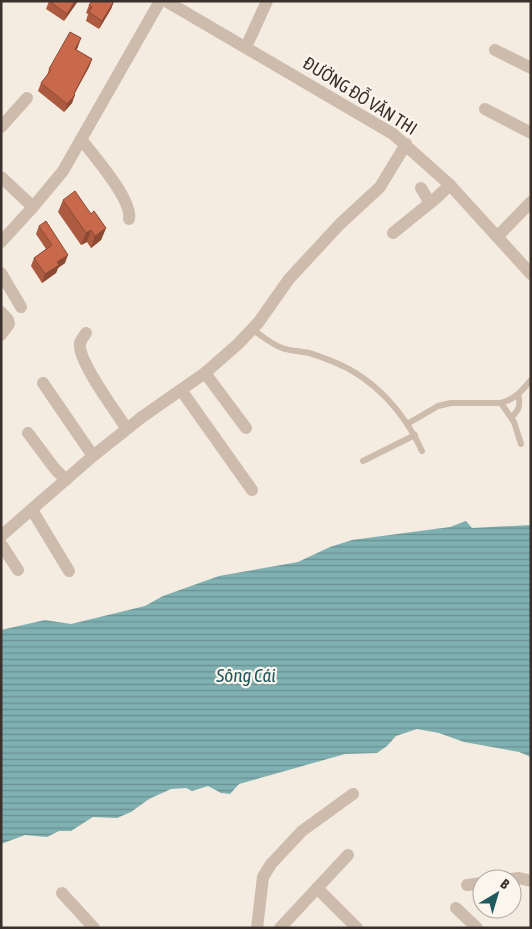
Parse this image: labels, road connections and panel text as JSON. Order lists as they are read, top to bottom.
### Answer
{
  "streets": {
    "street": ["ĐƯỜNG ĐỖ VĂN THI"]
  },
  "water": ["Sông Cái"],
  "north": "top right"
}
